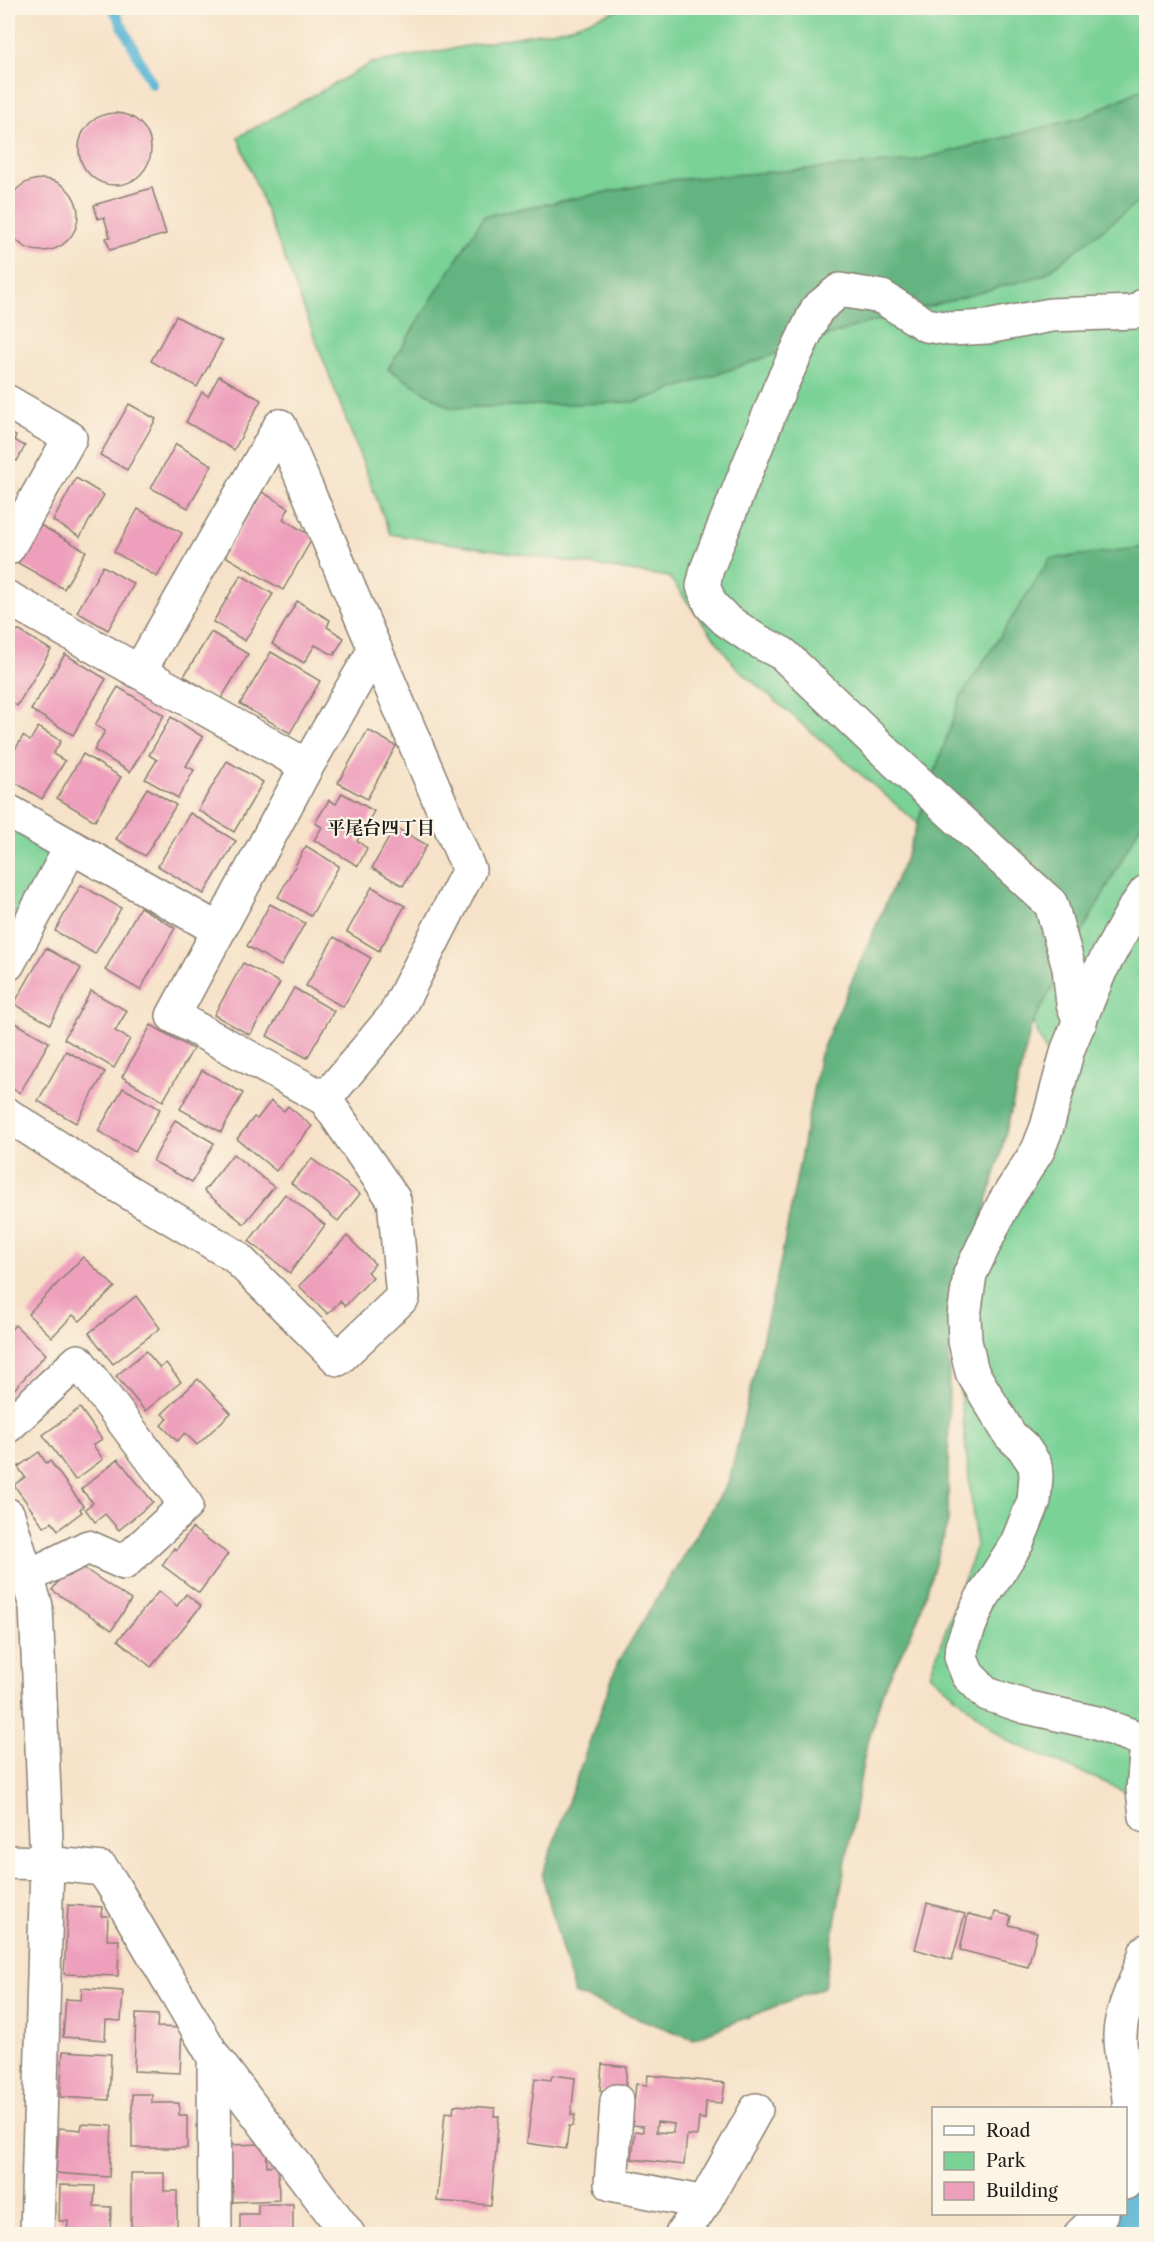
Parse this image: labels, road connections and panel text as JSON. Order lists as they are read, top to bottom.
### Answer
{
  "districts": ["平尾台四丁目"],
  "legend": ["Road", "Park", "Building"]
}
